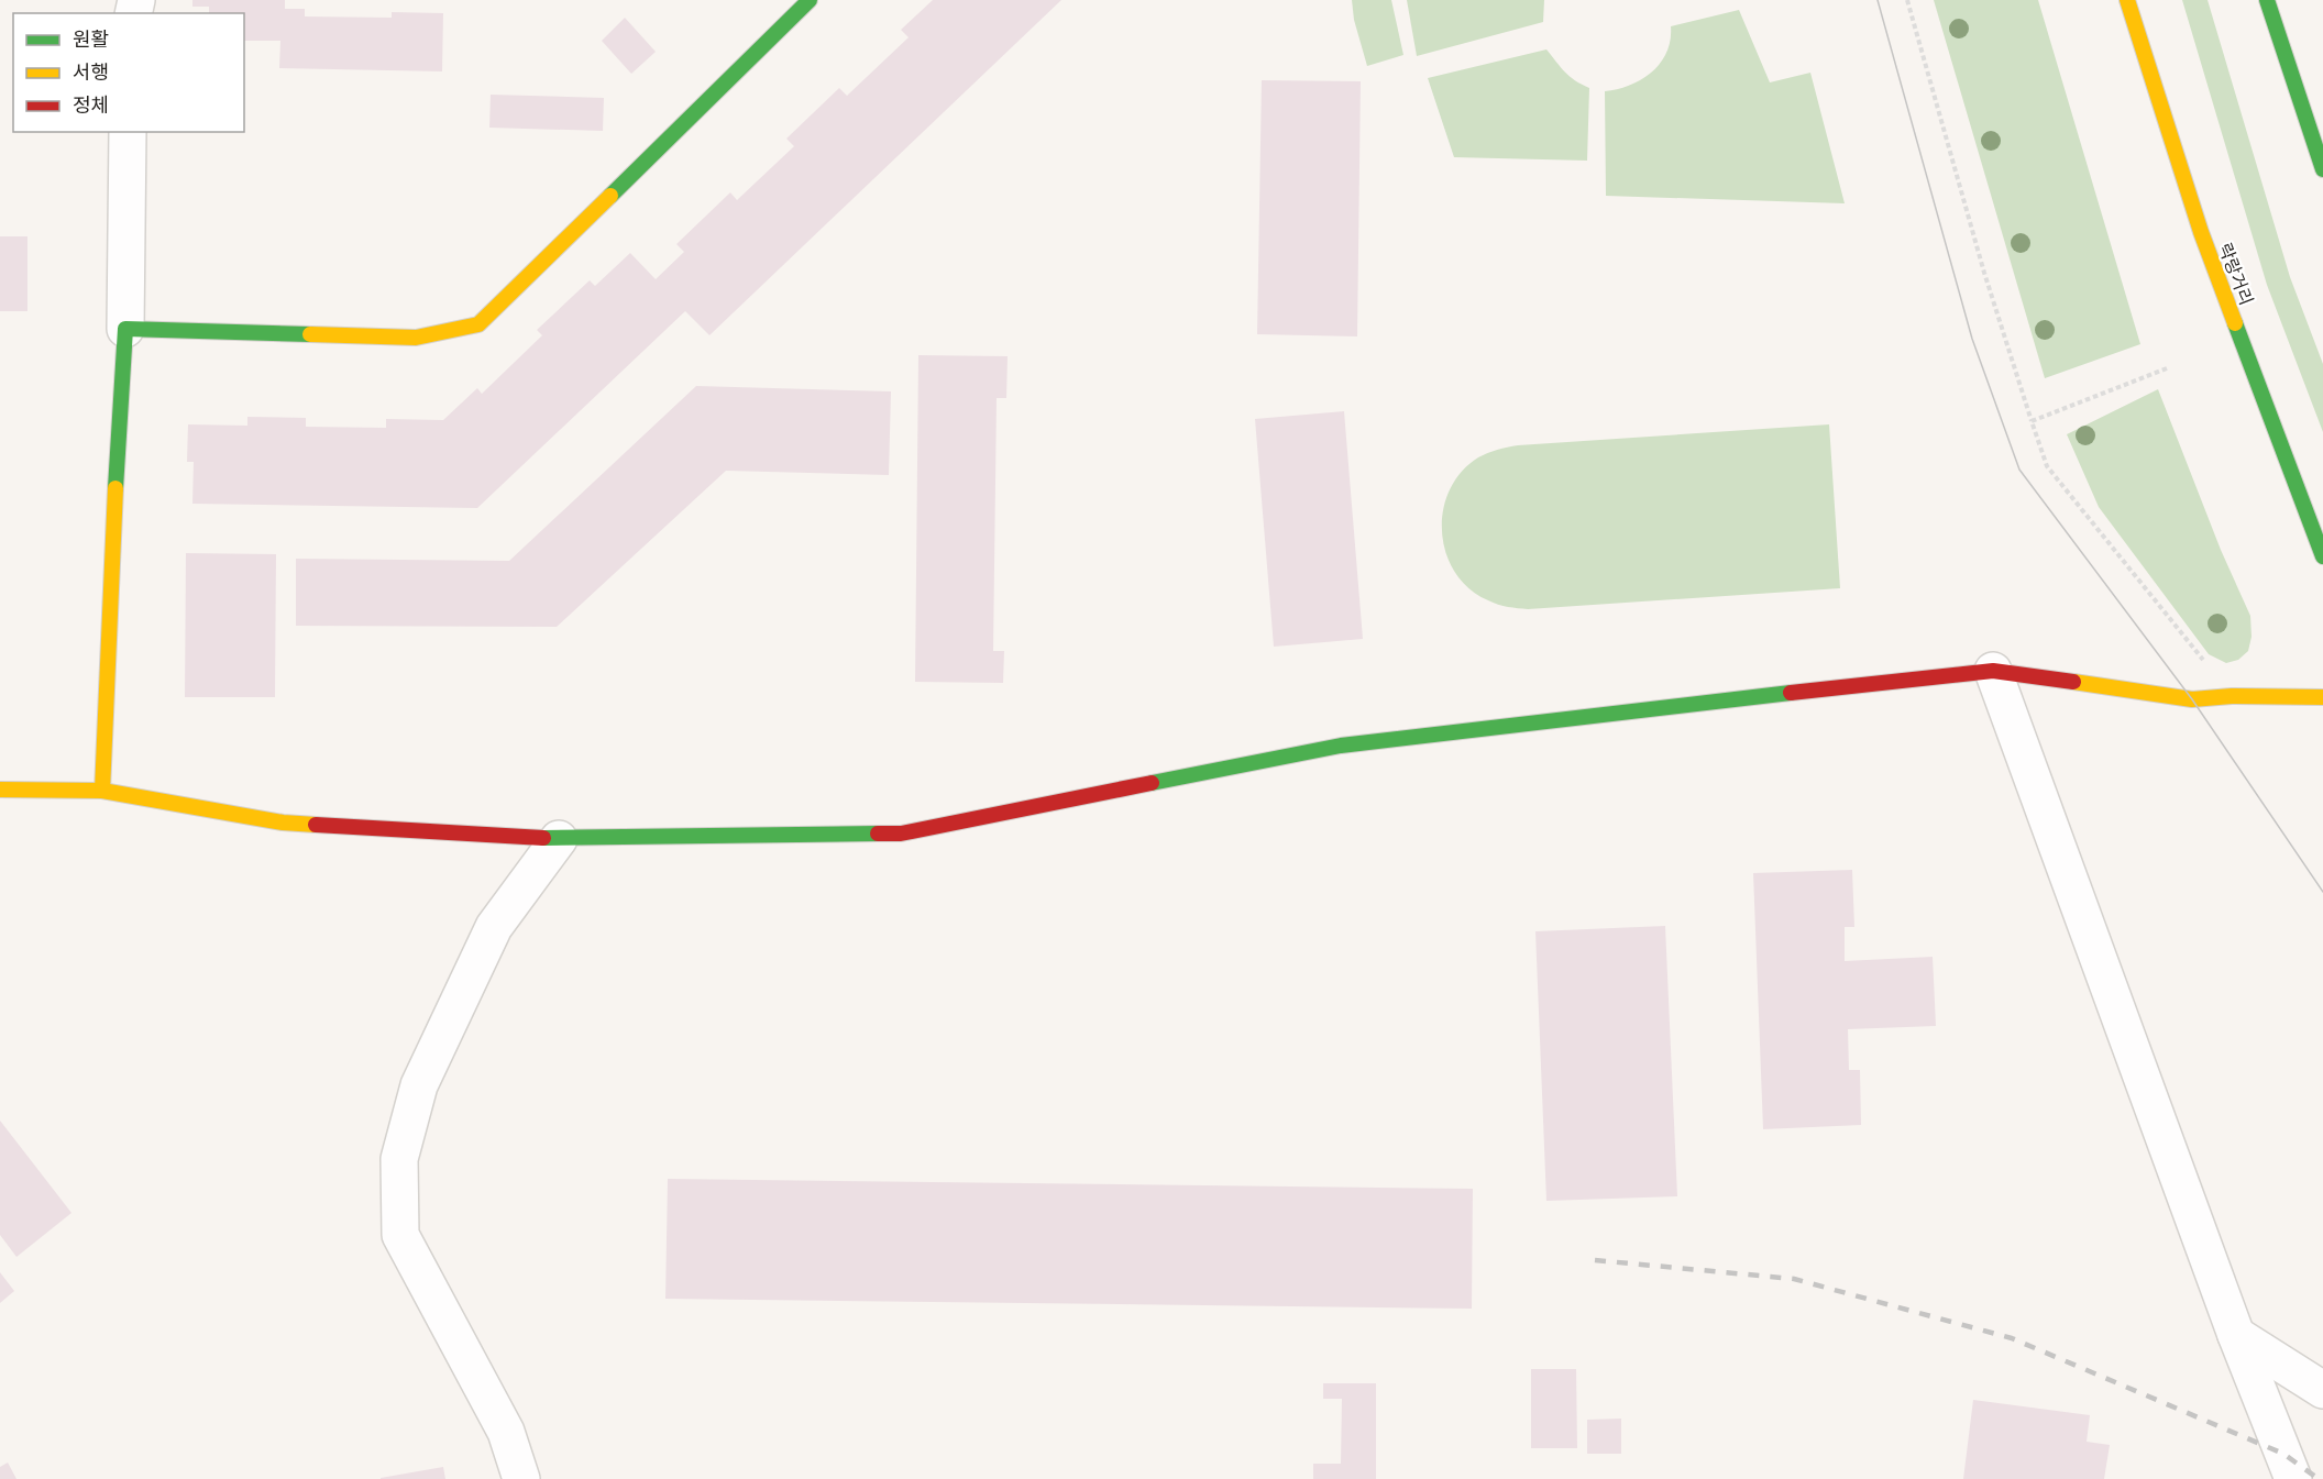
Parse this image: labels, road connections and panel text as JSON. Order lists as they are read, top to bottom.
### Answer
{
  "streets": {
    "street": ["락랑거리"]
  },
  "legend": ["원활", "서행", "정체"]
}
